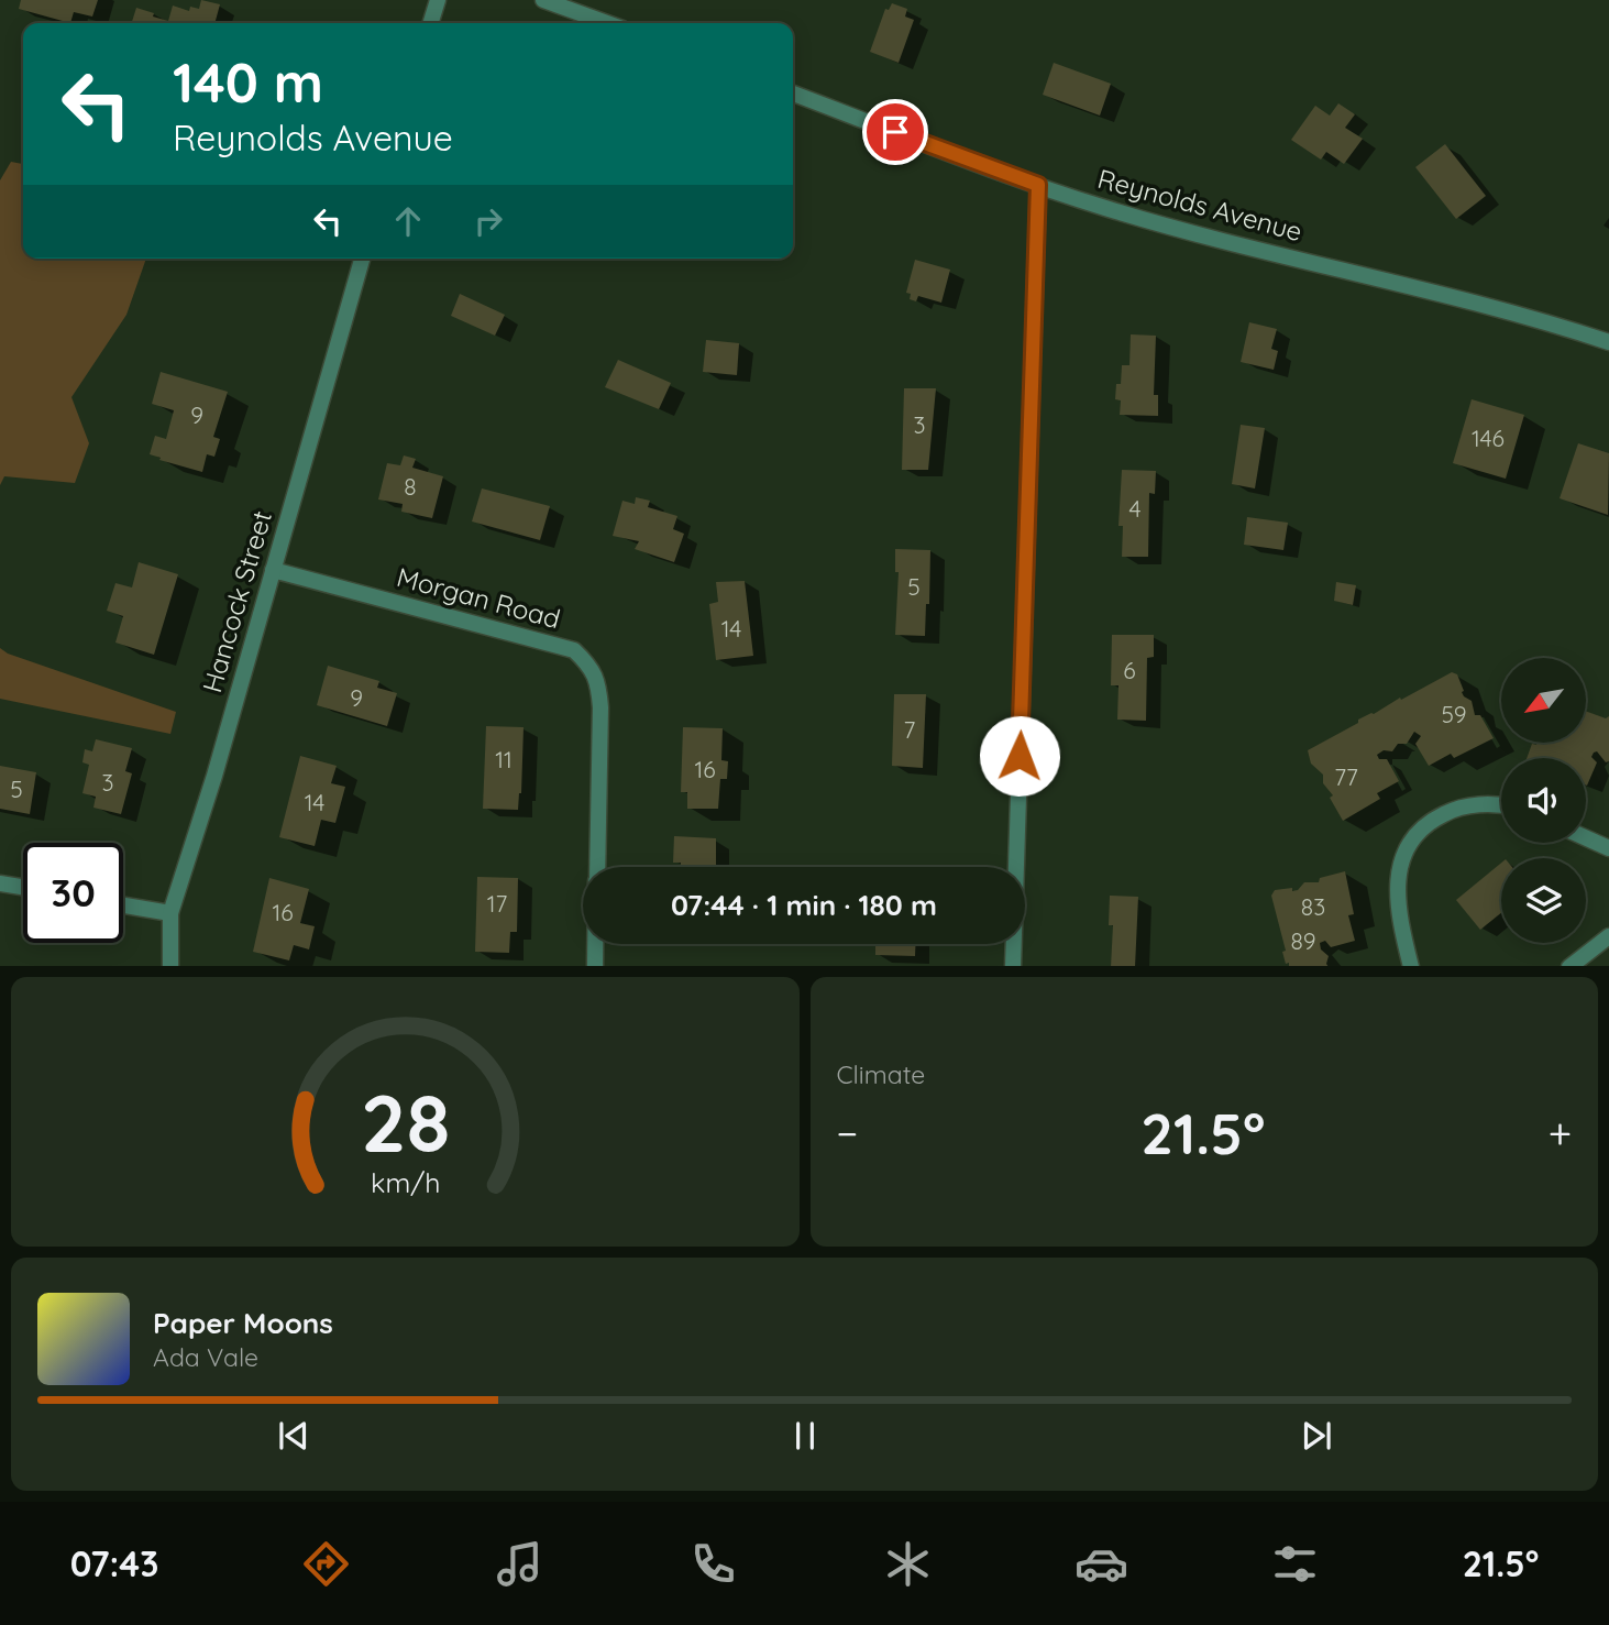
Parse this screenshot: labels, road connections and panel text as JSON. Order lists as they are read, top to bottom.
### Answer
{
  "streets": {
    "street": ["Reynolds Avenue", "Morgan Road", "Hancock Street"]
  },
  "crossings": [
    ["Morgan Road", "Hancock Street"]
  ],
  "house_numbers": [
    "9",
    "3",
    "146",
    "8",
    "4",
    "5",
    "14",
    "6",
    "9",
    "59",
    "7",
    "11",
    "16",
    "77",
    "3",
    "5",
    "14",
    "17",
    "83",
    "16",
    "89"
  ],
  "north": "bottom left",
  "page": {
    "turn": ["140 m", "Reynolds Avenue"],
    "limit": "30",
    "trip": "07:44 · 1 min · 180 m",
    "tile": "Climate",
    "heat": ["−", "21.5°", "+"],
    "song": ["Paper Moons", "Ada Vale"],
    "tabs": ["07:43", "21.5°"],
    "gauge": ["28", "km/h"]
  }
}
